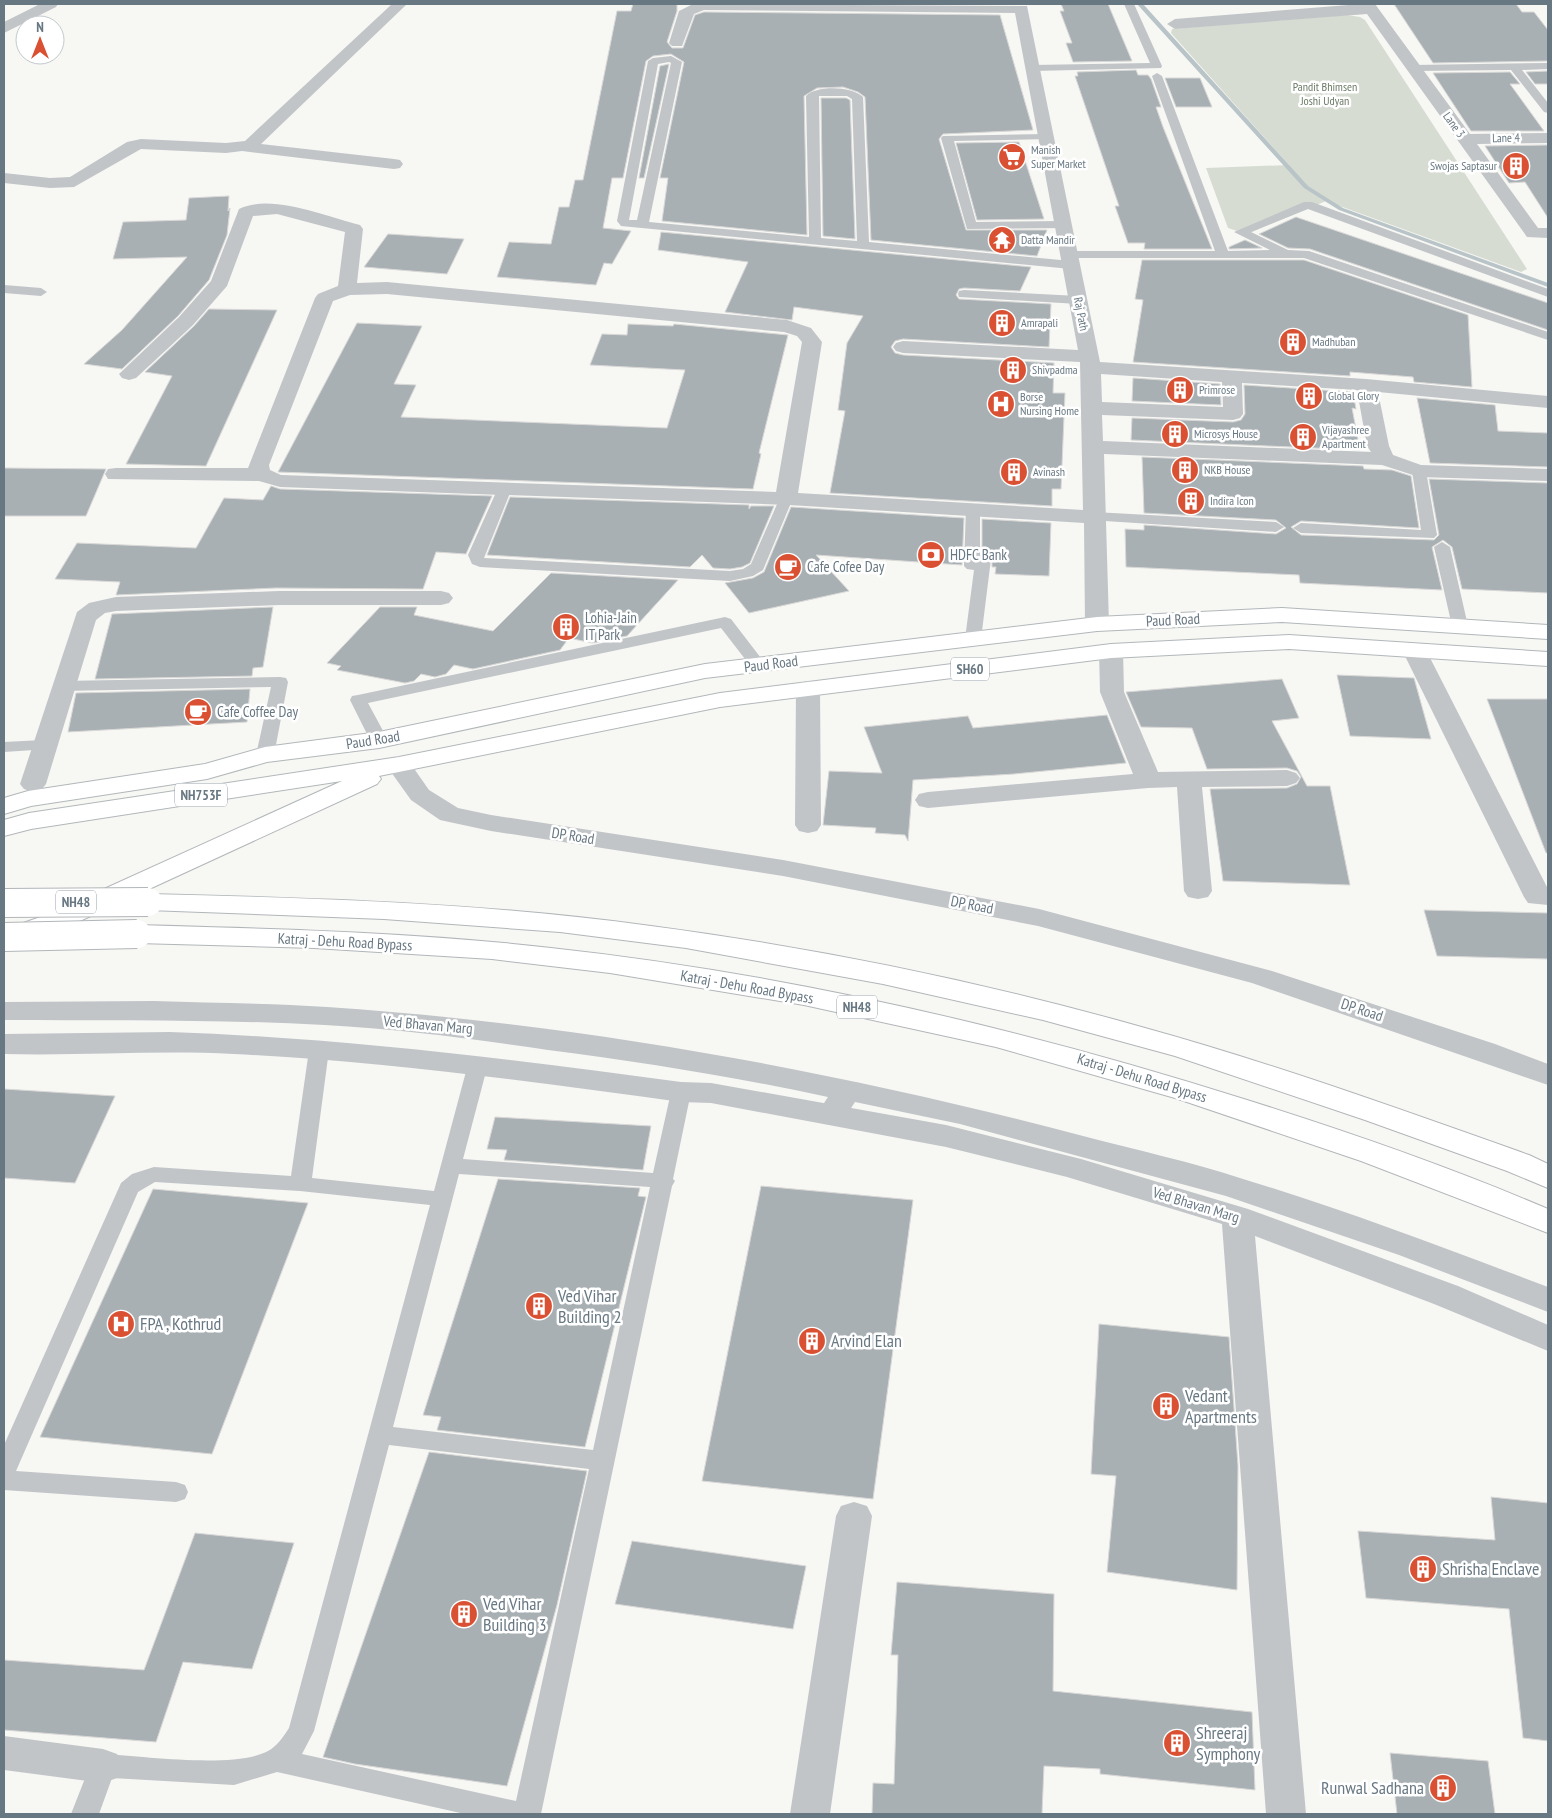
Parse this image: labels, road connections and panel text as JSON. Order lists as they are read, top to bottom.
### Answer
{
  "streets": {
    "main road": [
      "Paud Road",
      "SH60",
      "NH753F",
      "NH48",
      "Katraj - Dehu Road Bypass"
    ],
    "street": [
      "Lane 3",
      "Lane 4",
      "Raj Path",
      "DP Road",
      "Ved Bhavan Marg"
    ]
  },
  "crossings": [
    ["Lane 3", "Lane 4"],
    ["Raj Path", "Paud Road"],
    ["Paud Road", "DP Road"],
    ["Paud Road", "Katraj - Dehu Road Bypass"]
  ],
  "parks": ["Pandit Bhimsen Joshi Udyan"],
  "places": {
    "supermarket": ["Manish Super Market"],
    "building": [
      "Swojas Saptasur",
      "Amrapali",
      "Madhuban",
      "Shivpadma",
      "Primrose",
      "Global Glory",
      "Microsys House",
      "Vijayashree Apartment",
      "NKB House",
      "Avinash",
      "Indira Icon",
      "Lohia-Jain IT Park",
      "Ved Vihar Building 2",
      "Arvind Elan",
      "Vedant Apartments",
      "Shrisha Enclave",
      "Ved Vihar Building 3",
      "Shreeraj Symphony",
      "Runwal Sadhana"
    ],
    "temple": ["Datta Mandir"],
    "hospital": ["Borse Nursing Home", "FPA , Kothrud"],
    "bank": ["HDFC Bank"],
    "cafe": ["Cafe Cofee Day", "Cafe Coffee Day"]
  },
  "north": "top"
}
